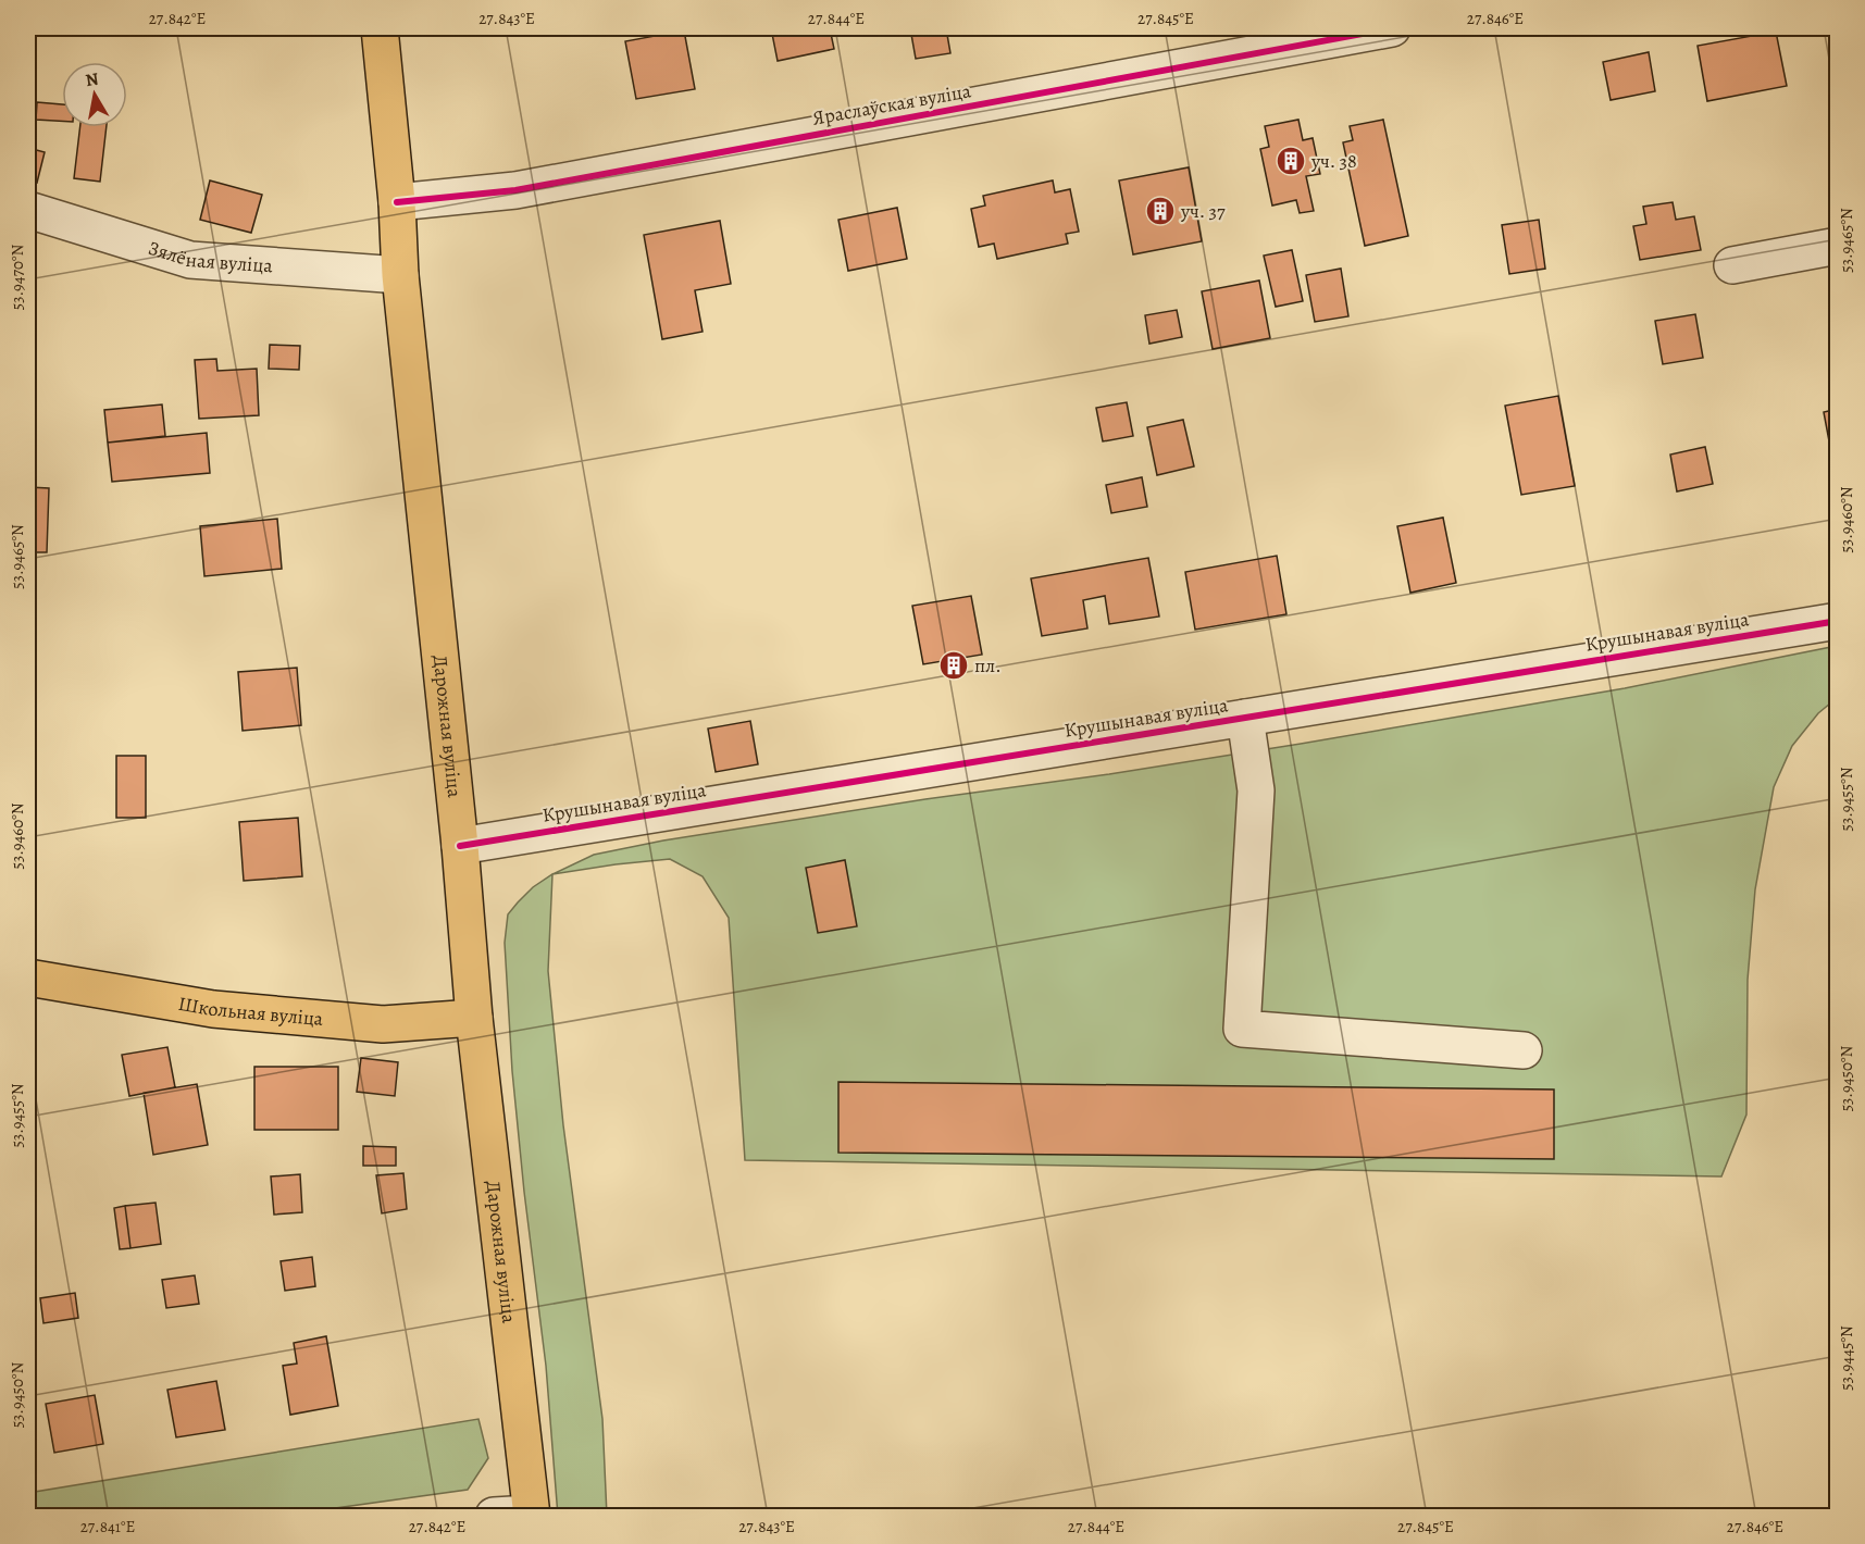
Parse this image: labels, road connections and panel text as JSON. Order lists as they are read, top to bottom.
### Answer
{
  "streets": {
    "main road": ["Дарожная вуліца", "Школьная вуліца"],
    "street": ["Яраслаўская вуліца", "Зялёная вуліца", "Крушынавая вуліца"]
  },
  "crossings": [
    ["Яраслаўская вуліца", "Дарожная вуліца"],
    ["Зялёная вуліца", "Дарожная вуліца"],
    ["Крушынавая вуліца", "Дарожная вуліца"],
    ["Дарожная вуліца", "Школьная вуліца"]
  ],
  "places": {
    "building": ["уч. 38", "уч. 37", "пл."]
  },
  "north": "top",
  "coordinates": [
    "27.842°E",
    "27.843°E",
    "27.844°E",
    "27.845°E",
    "27.846°E",
    "53.9465°N",
    "53.9470°N",
    "53.9460°N",
    "53.9455°N",
    "53.9450°N",
    "53.9445°N",
    "27.841°E"
  ]
}
